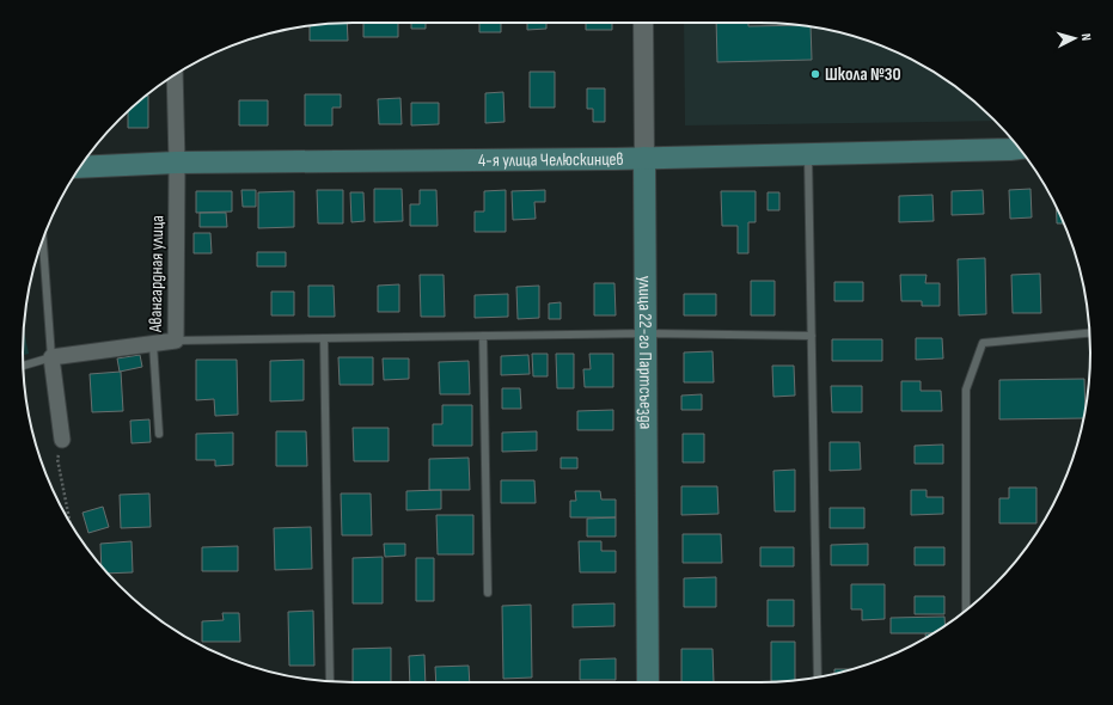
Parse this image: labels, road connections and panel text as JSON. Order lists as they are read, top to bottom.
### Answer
{
  "streets": {
    "main road": ["4-я улица Челюскинцев", "улица 22-го Партсъезда"],
    "street": ["Авангардная улица"]
  },
  "crossings": [
    ["4-я улица Челюскинцев", "Авангардная улица"],
    ["4-я улица Челюскинцев", "улица 22-го Партсъезда"]
  ],
  "places": ["Школа №30"],
  "north": "right"
}
